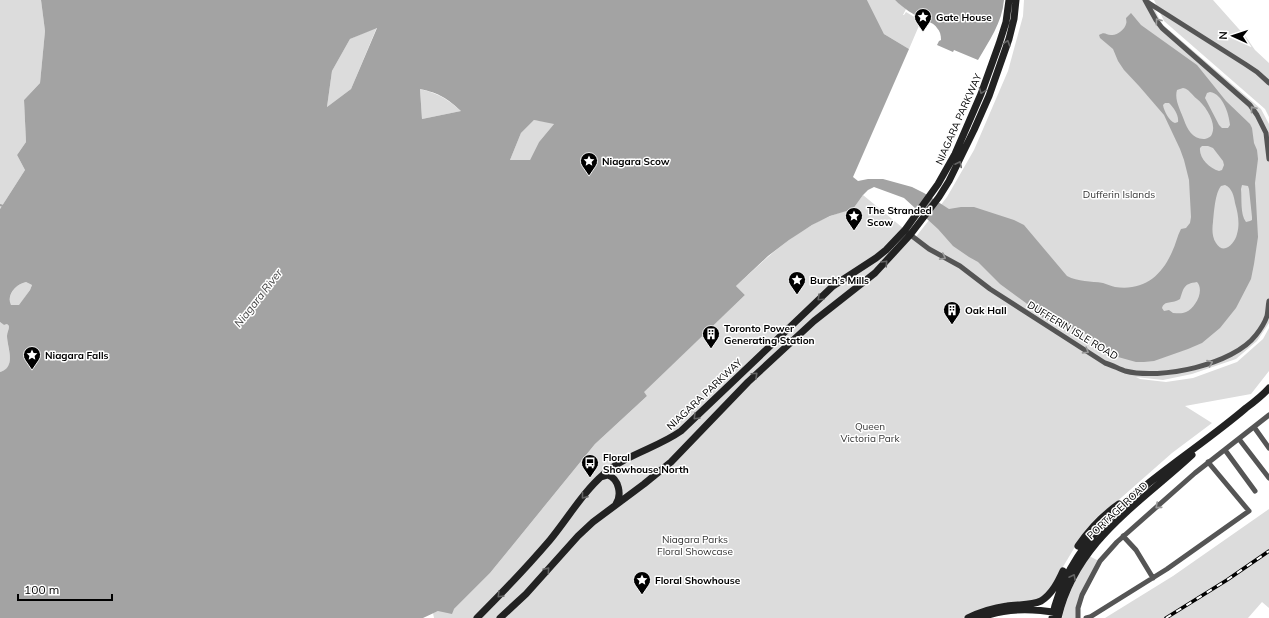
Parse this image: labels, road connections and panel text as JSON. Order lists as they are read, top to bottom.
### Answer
{
  "streets": {
    "main road": ["NIAGARA PARKWAY", "PORTAGE ROAD"],
    "street": ["DUFFERIN ISLE ROAD"]
  },
  "crossings": [
    ["NIAGARA PARKWAY", "DUFFERIN ISLE ROAD"]
  ],
  "one_way": ["DUFFERIN ISLE ROAD"],
  "water": ["Niagara River"],
  "parks": ["Dufferin Islands", "Queen Victoria Park", "Niagara Parks Floral Showcase"],
  "places": {
    "place": [
      "Gate House",
      "Niagara Scow",
      "The Stranded Scow",
      "Burch’s Mills",
      "Niagara Falls",
      "Floral Showhouse"
    ],
    "building": ["Oak Hall", "Toronto Power Generating Station"],
    "bus stop": ["Floral Showhouse North"]
  },
  "scale_bar": "100 m",
  "north": "left"
}
